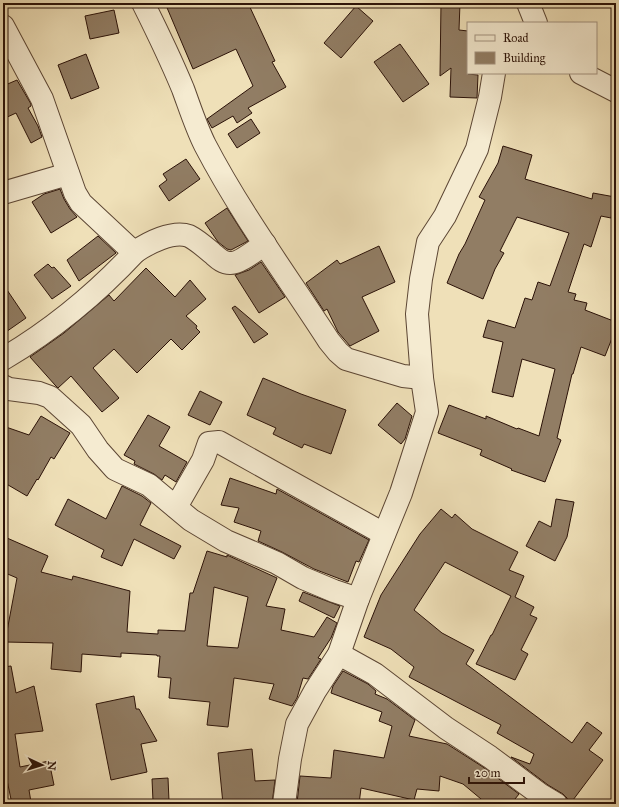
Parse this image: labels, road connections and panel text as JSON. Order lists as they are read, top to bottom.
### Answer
{
  "legend": ["Road", "Building"],
  "scale_bar": "20 m",
  "north": "right"
}
